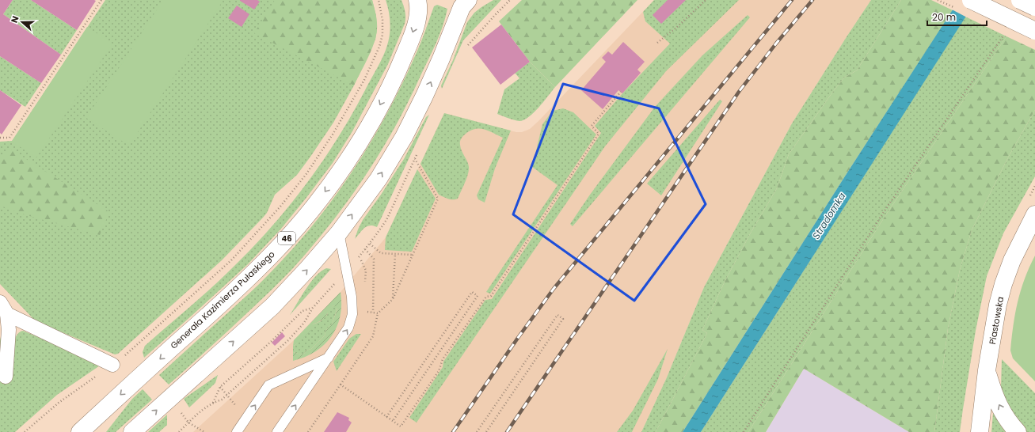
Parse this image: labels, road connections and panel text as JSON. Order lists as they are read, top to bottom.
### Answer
{
  "streets": {
    "main road": ["46", "Generała Kazimierza Pułaskiego", "Piastowska"]
  },
  "water": ["Stradomka"],
  "scale_bar": "20 m",
  "north": "left"
}
